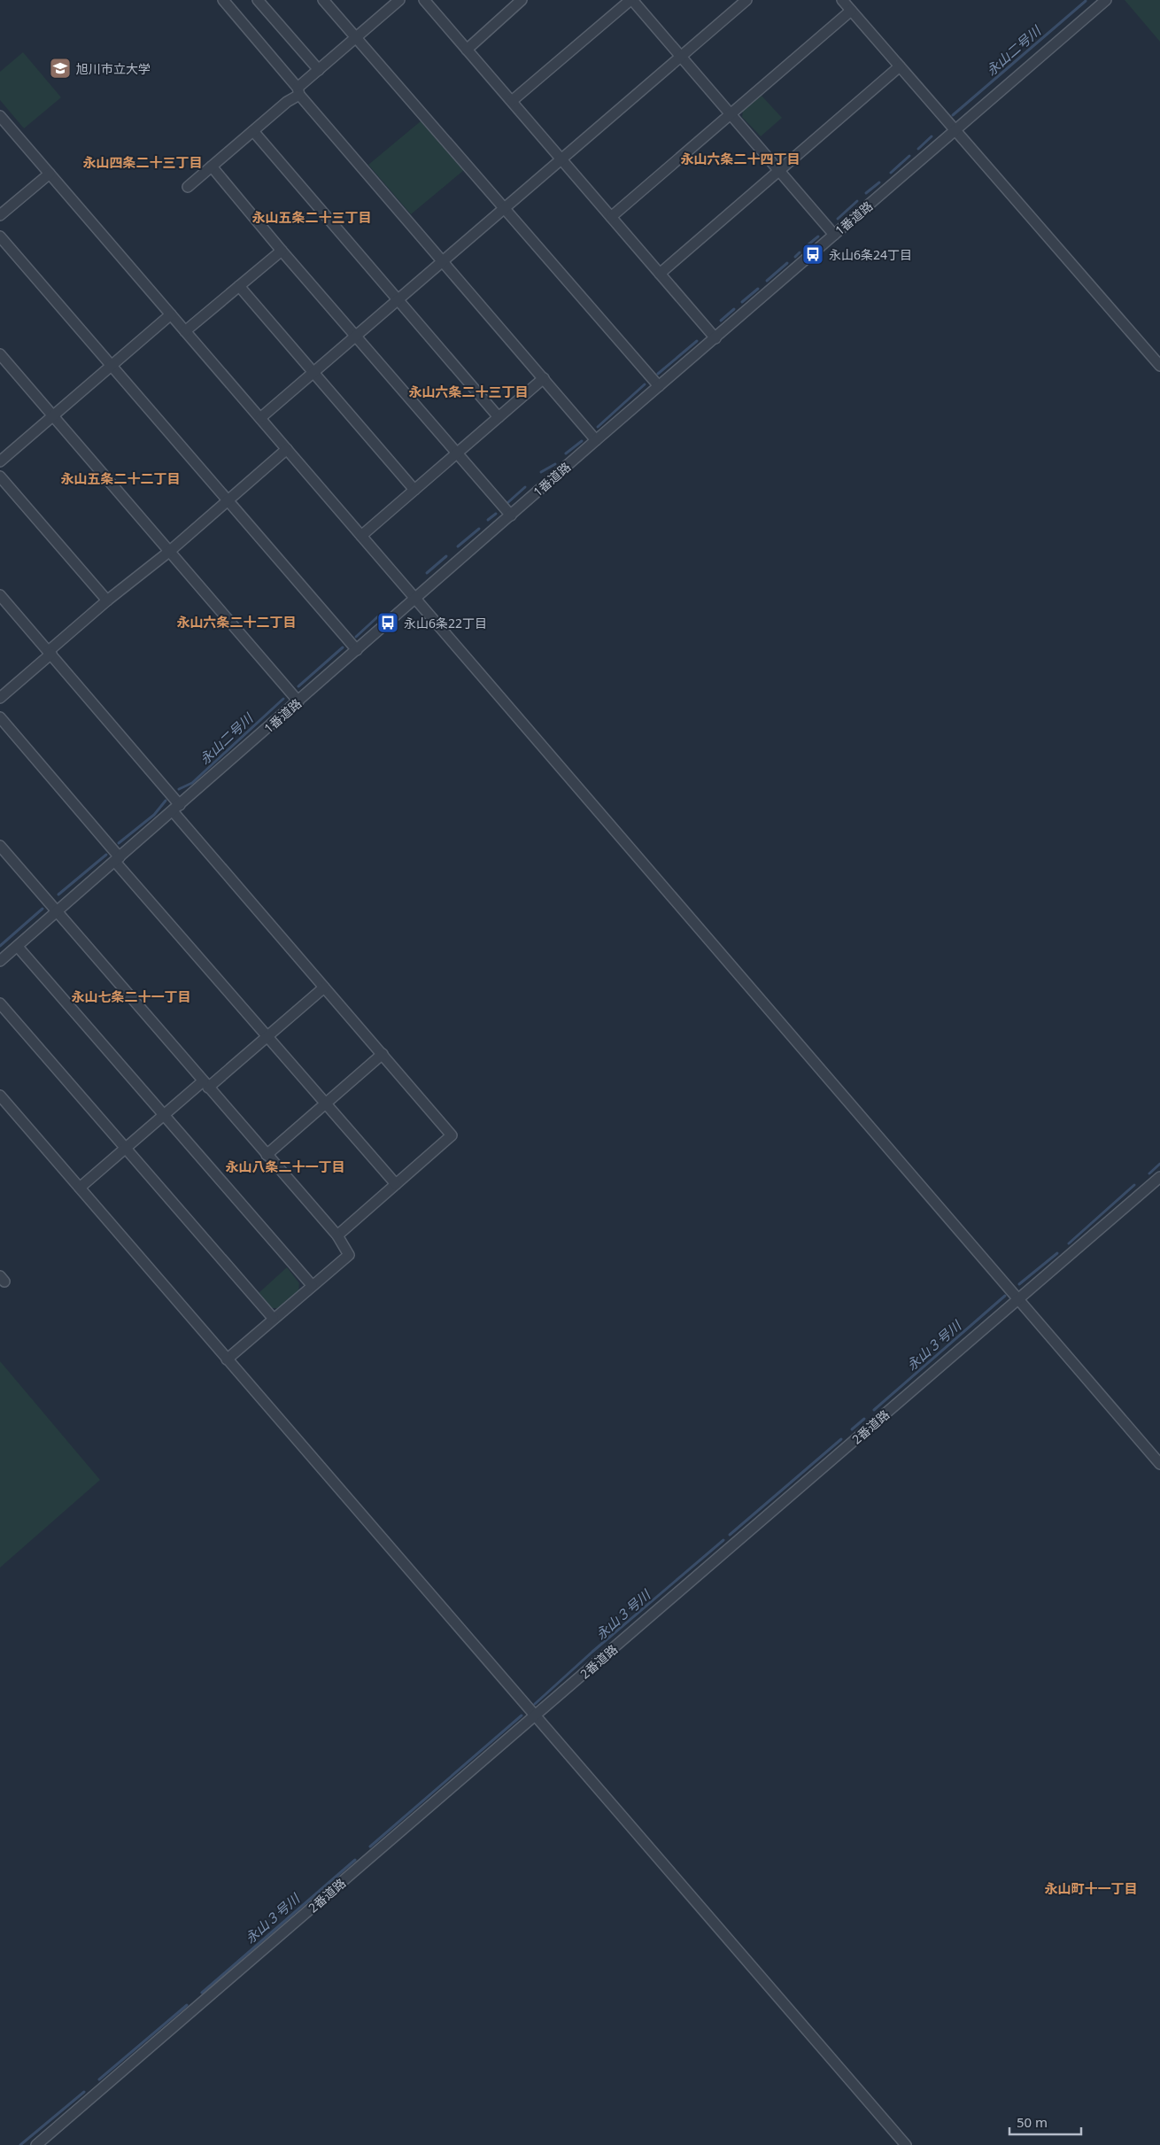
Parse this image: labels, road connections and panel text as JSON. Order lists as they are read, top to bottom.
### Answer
{
  "streets": {
    "street": ["1番道路", "2番道路"]
  },
  "districts": [
    "永山六条二十四丁目",
    "永山四条二十三丁目",
    "永山五条二十三丁目",
    "永山六条二十三丁目",
    "永山五条二十二丁目",
    "永山六条二十二丁目",
    "永山七条二十一丁目",
    "永山八条二十一丁目",
    "永山町十一丁目"
  ],
  "water": ["永山二号川", "永山３号川"],
  "places": {
    "school or university": ["旭川市立大学"],
    "bus stop": ["永山6条24丁目", "永山6条22丁目"]
  },
  "scale_bar": "50 m"
}
